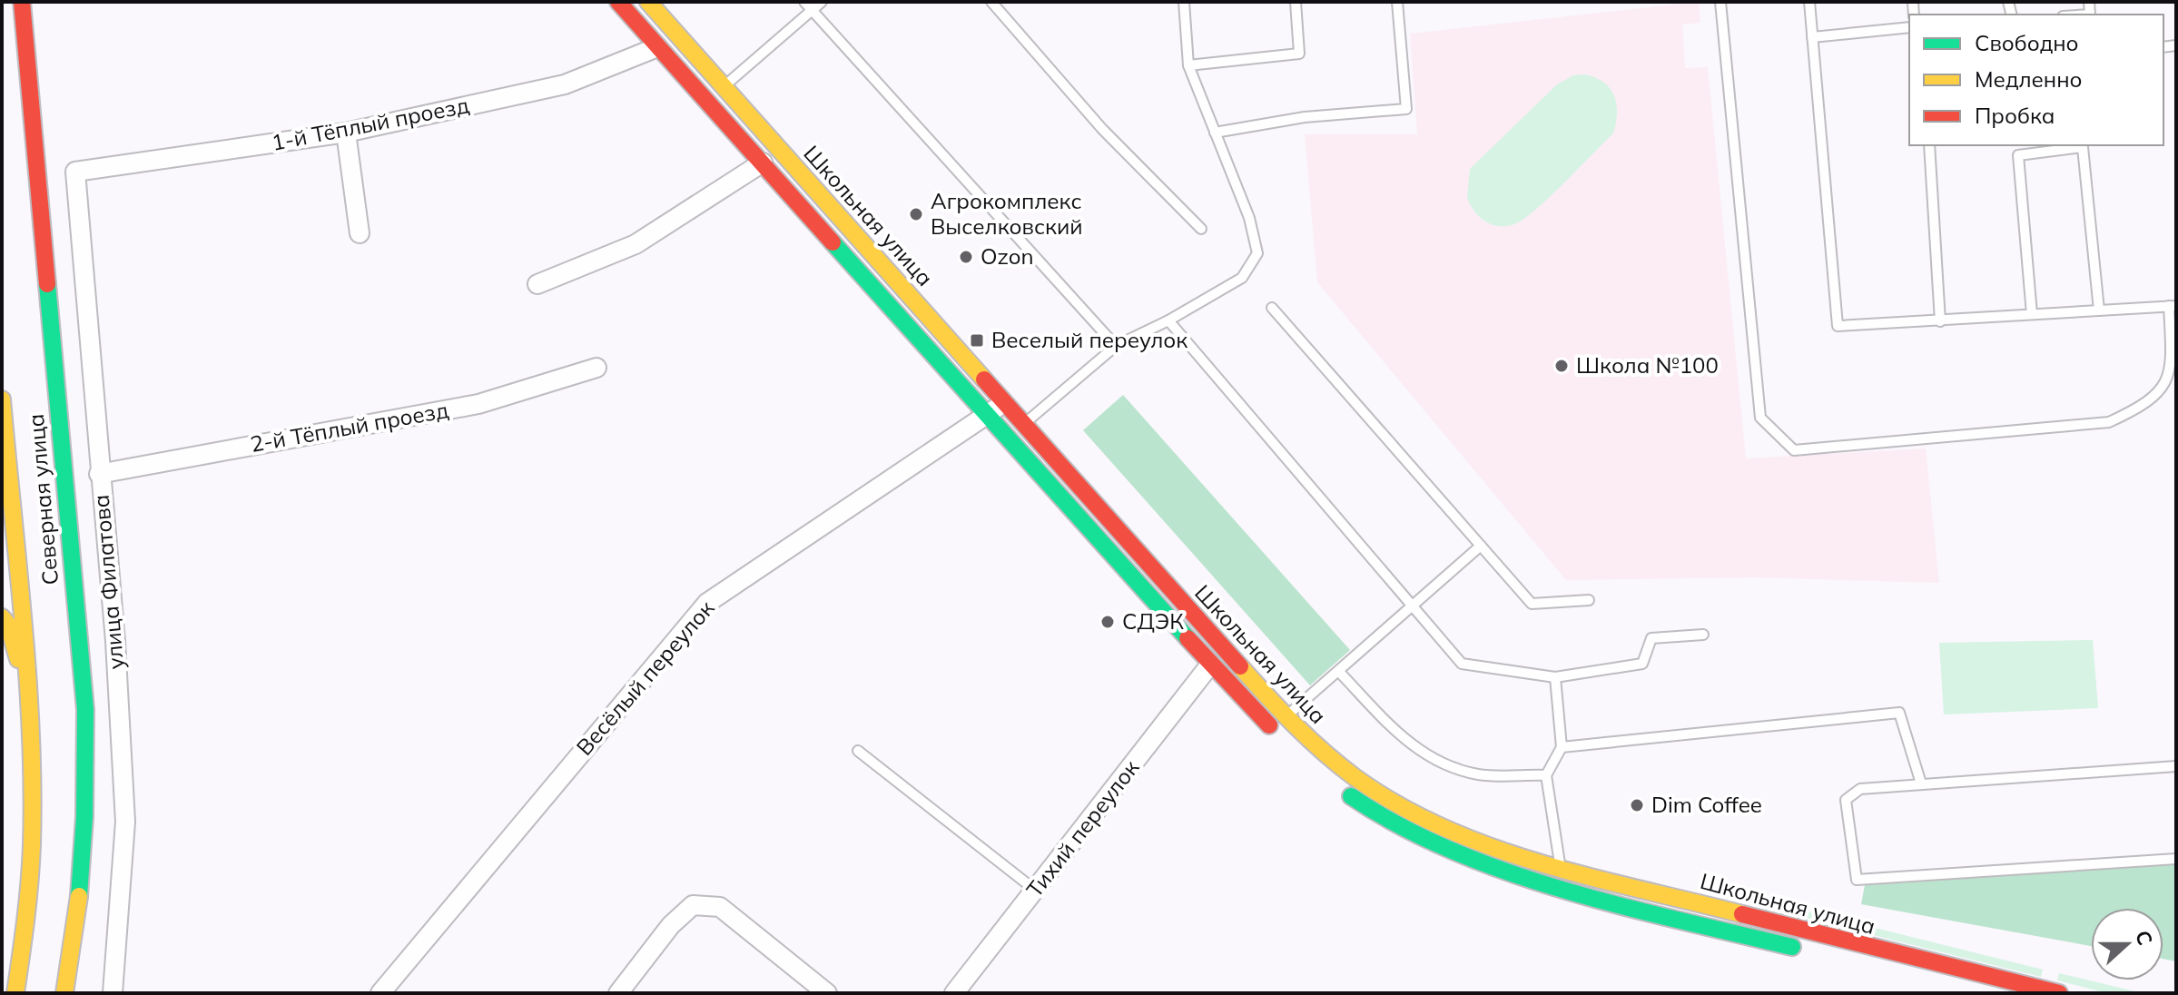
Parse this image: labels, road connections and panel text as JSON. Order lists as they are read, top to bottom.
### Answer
{
  "streets": {
    "main road": ["Школьная улица", "Северная улица"],
    "street": [
      "1-й Тёплый проезд",
      "2-й Тёплый проезд",
      "улица Филатова",
      "Весёлый переулок",
      "Тихий переулок"
    ]
  },
  "crossings": [
    ["1-й Тёплый проезд", "Школьная улица"],
    ["1-й Тёплый проезд", "улица Филатова"],
    ["Школьная улица", "Весёлый переулок"],
    ["Школьная улица", "Тихий переулок"],
    ["2-й Тёплый проезд", "улица Филатова"]
  ],
  "places": {
    "other": [
      "Агрокомплекс Выселковский",
      "Ozon",
      "Школа №100",
      "СДЭК",
      "Dim Coffee"
    ],
    "transit": ["Веселый переулок"]
  },
  "legend": ["Свободно", "Медленно", "Пробка"],
  "north": "right"
}
